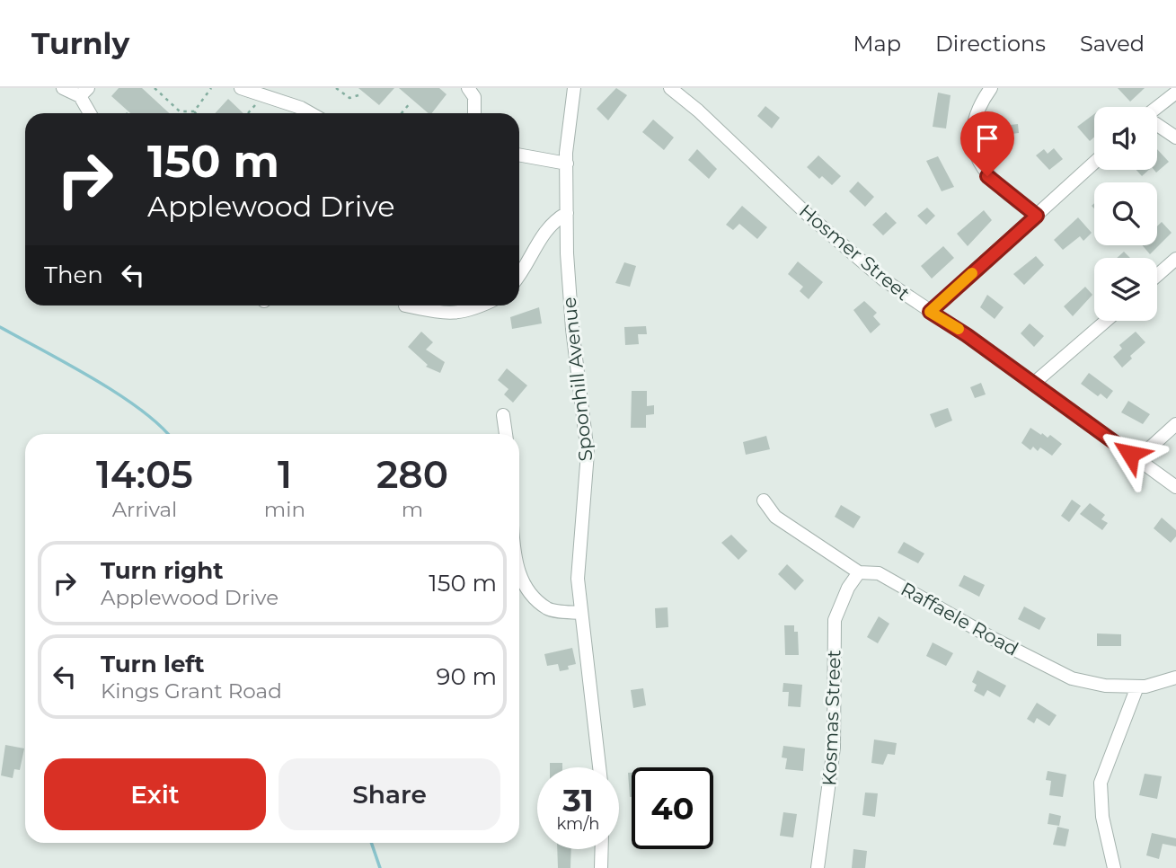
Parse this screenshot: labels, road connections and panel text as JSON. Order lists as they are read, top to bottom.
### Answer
{
  "streets": {
    "street": [
      "Hosmer Street",
      "Spoonhill Avenue",
      "Raffaele Road",
      "Kosmas Street"
    ]
  },
  "crossings": [
    ["Raffaele Road", "Kosmas Street"]
  ],
  "page": {
    "header": "Turnly",
    "nav": ["Map", "Directions", "Saved"],
    "turn": ["150 m", "Applewood Drive"],
    "then": "Then",
    "eta": [
      "14:05",
      "Arrival",
      "1",
      "min",
      "280",
      "m"
    ],
    "list": [
      {
        "name": "Turn right",
        "note": "Applewood Drive",
        "value": "150 m"
      },
      {
        "name": "Turn left",
        "note": "Kings Grant Road",
        "value": "90 m"
      }
    ],
    "buttons": ["Exit", "Share"],
    "speed": "31 km/h",
    "limit": "40"
  }
}
